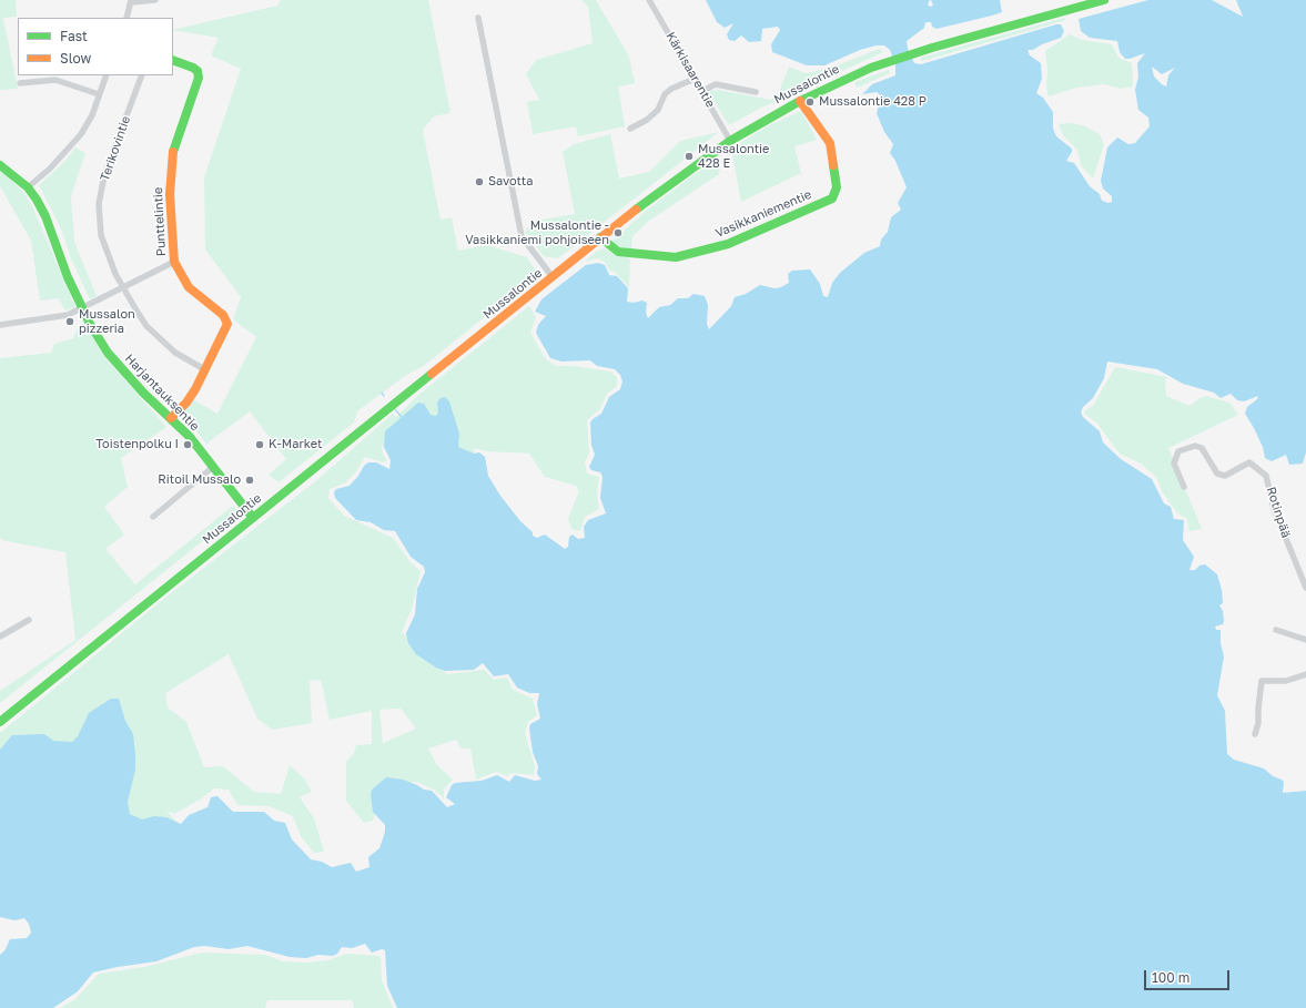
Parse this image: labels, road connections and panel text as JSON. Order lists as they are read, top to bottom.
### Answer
{
  "streets": {
    "main road": [
      "Mussalontie",
      "Vasikkaniementie",
      "Punttelintie",
      "Harjantauksentie"
    ],
    "street": ["Kärkisaarentie", "Terikovintie", "Rotinpää"]
  },
  "crossings": [
    ["Kärkisaarentie", "Mussalontie"],
    ["Mussalontie", "Vasikkaniementie"],
    ["Mussalontie", "Harjantauksentie"],
    ["Terikovintie", "Punttelintie"],
    ["Punttelintie", "Harjantauksentie"]
  ],
  "places": [
    "Mussalontie 428 P",
    "Mussalontie 428 E",
    "Savotta",
    "Mussalontie - Vasikkaniemi pohjoiseen",
    "Mussalon pizzeria",
    "Toistenpolku I",
    "K-Market",
    "Ritoil Mussalo"
  ],
  "legend": ["Fast", "Slow"],
  "scale_bar": "100 m"
}
